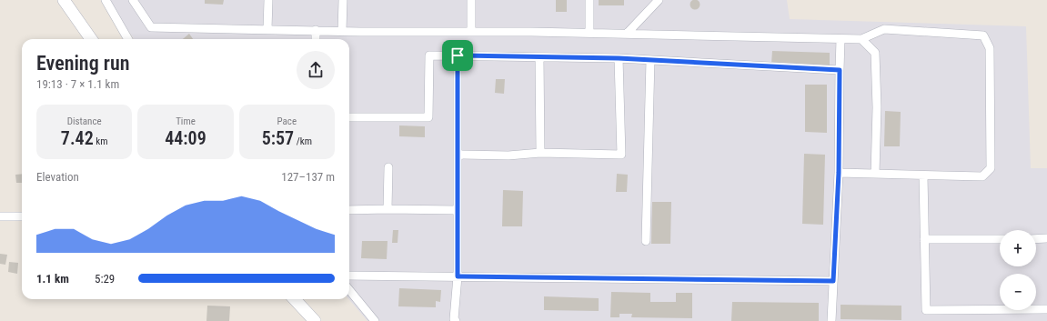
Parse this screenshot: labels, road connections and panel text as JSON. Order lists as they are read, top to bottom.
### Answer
{
  "page": {
    "heading": ["Evening run", "19:13 · 7 × 1.1 km"],
    "stats": [
      ["Distance", "7.42 km"],
      ["Time", "44:09"],
      ["Pace", "5:57 /km"]
    ],
    "chart": ["Elevation", "127–137 m"],
    "map_buttons": ["+", "−"],
    "list": [
      {
        "name": "1.1 km",
        "note": "5:29"
      }
    ]
  }
}
